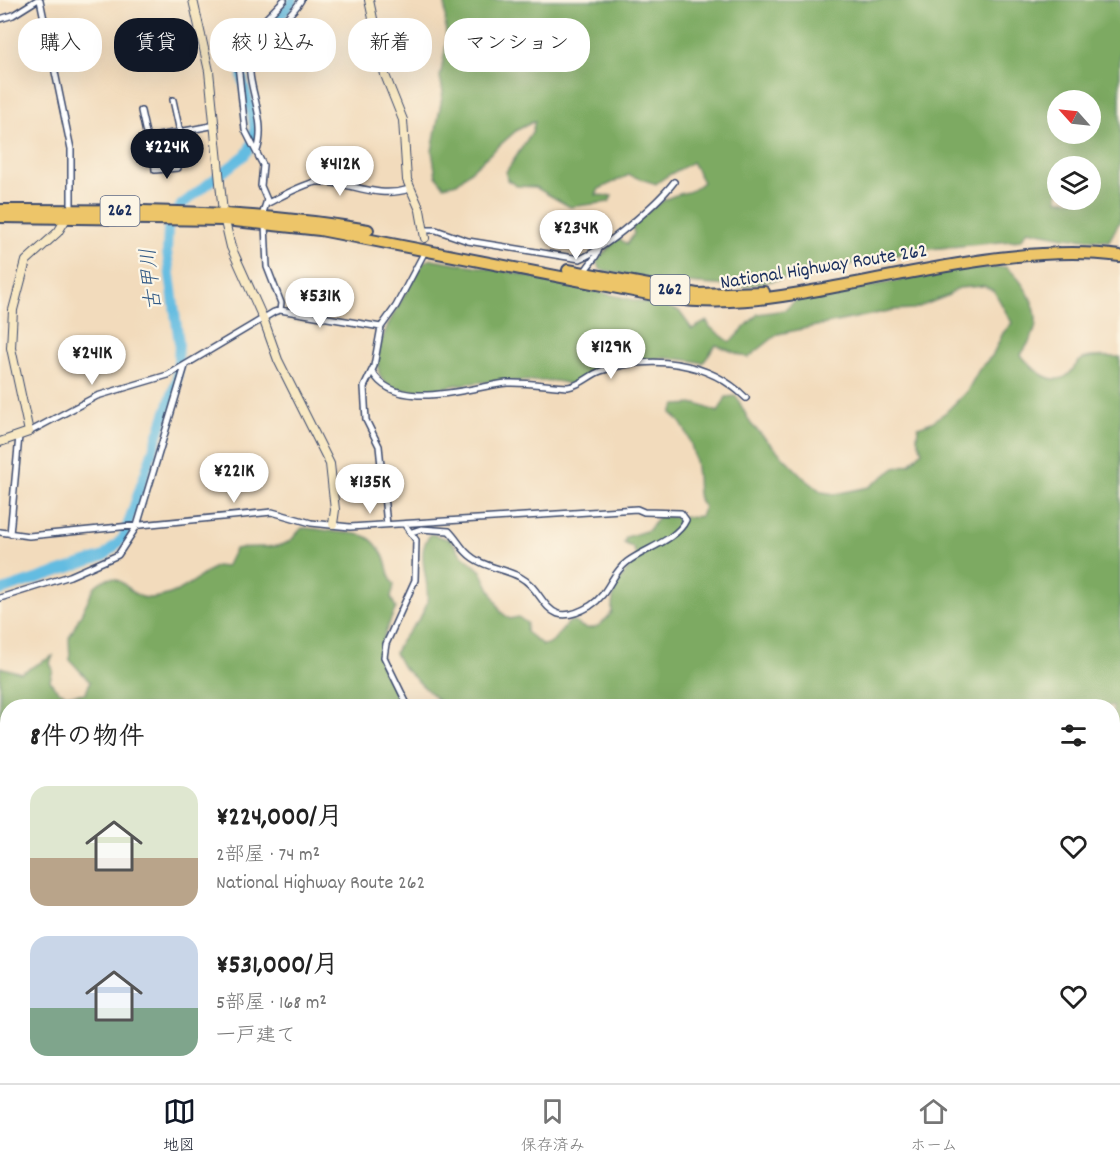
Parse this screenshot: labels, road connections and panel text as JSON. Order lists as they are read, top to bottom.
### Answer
{
  "streets": {
    "highway": ["262", "National Highway Route 262"]
  },
  "water": ["古甲川"],
  "north": "top left",
  "page": {
    "chip": [
      "購入",
      "賃貸",
      "絞り込み",
      "新着",
      "マンション"
    ],
    "price": [
      "¥224K",
      "¥412K",
      "¥234K",
      "¥531K",
      "¥129K",
      "¥241K",
      "¥221K",
      "¥135K"
    ],
    "heading": "8件の物件",
    "list": [
      {
        "name": "¥224,000/月",
        "note": "2部屋 · 74 m² · National Highway Route 262"
      },
      {
        "name": "¥531,000/月",
        "note": "5部屋 · 168 m² · 一戸建て"
      }
    ],
    "tabs": ["地図", "保存済み", "ホーム"]
  }
}
